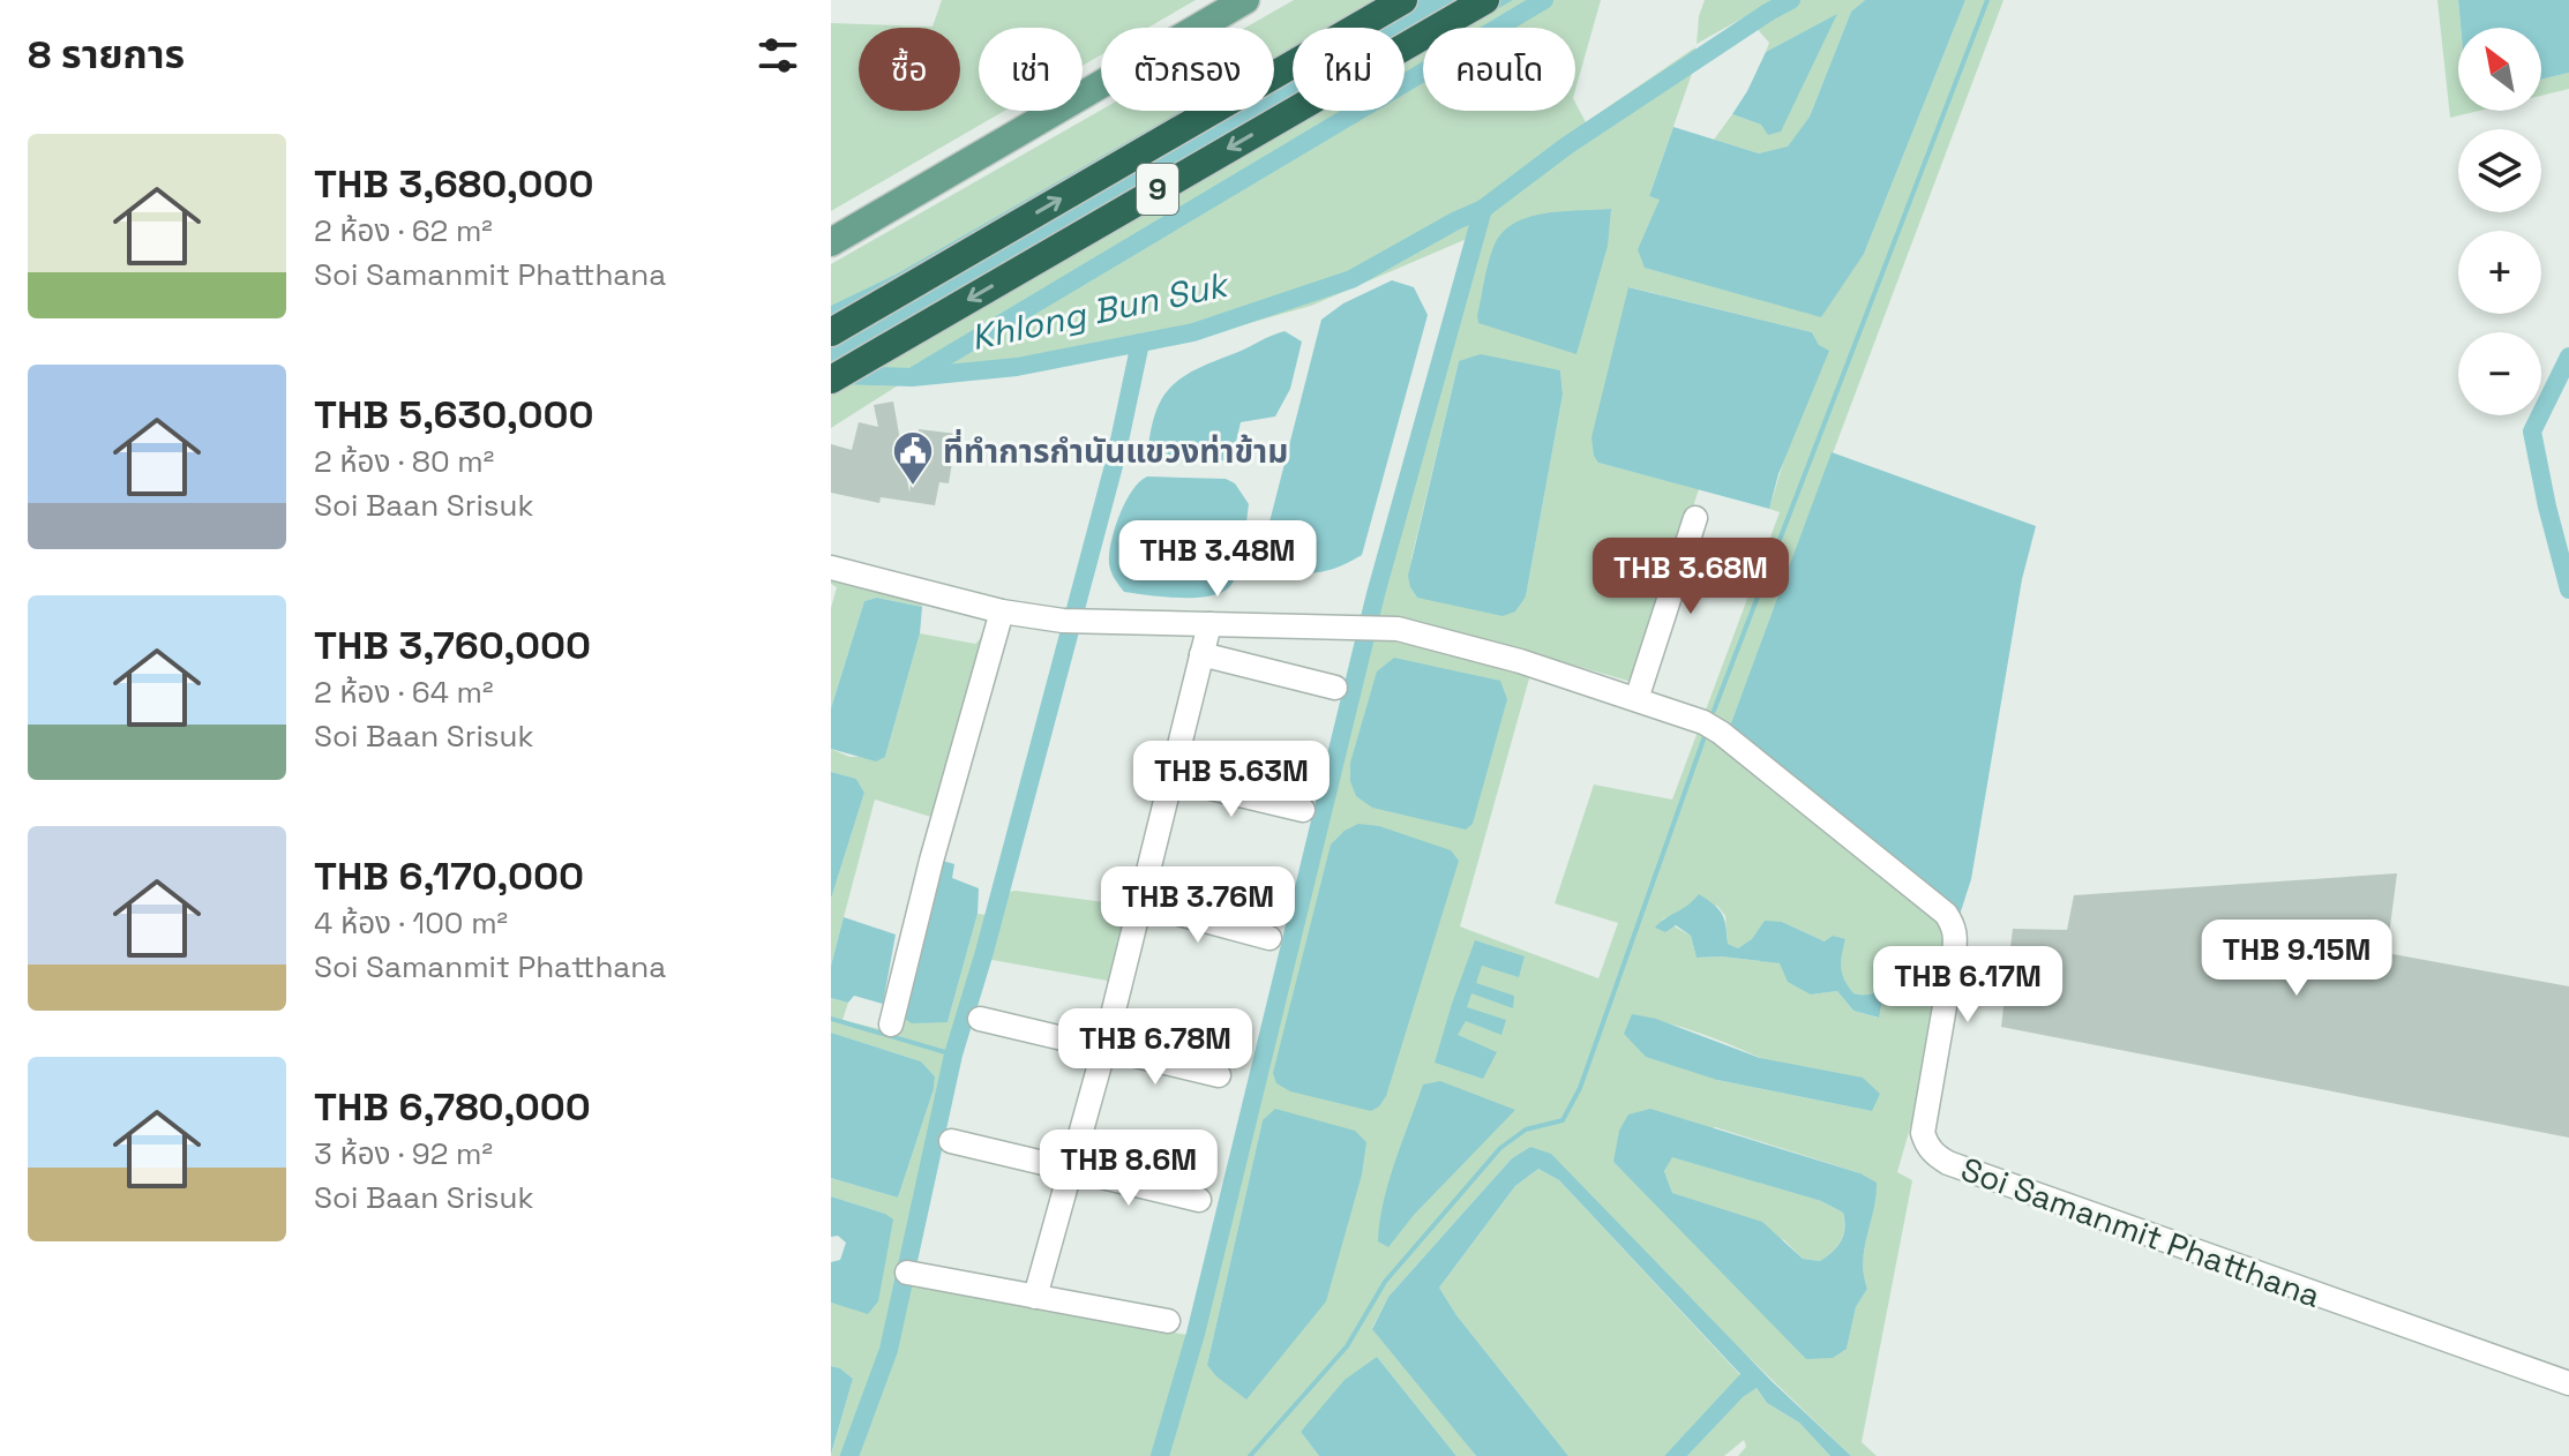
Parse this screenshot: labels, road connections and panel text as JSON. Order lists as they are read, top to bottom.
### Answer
{
  "streets": {
    "highway": ["9"],
    "street": ["Soi Samanmit Phatthana"]
  },
  "water": ["Khlong Bun Suk"],
  "places": {
    "public building": ["ที่ทำการกำนันแขวงท่าข้าม"]
  },
  "north": "top left",
  "page": {
    "heading": "8 รายการ",
    "map_buttons": ["+", "−"],
    "chip": [
      "ซื้อ",
      "เช่า",
      "ตัวกรอง",
      "ใหม่",
      "คอนโด"
    ],
    "list": [
      {
        "name": "THB 3,680,000",
        "note": "2 ห้อง · 62 m² · Soi Samanmit Phatthana"
      },
      {
        "name": "THB 5,630,000",
        "note": "2 ห้อง · 80 m² · Soi Baan Srisuk"
      },
      {
        "name": "THB 3,760,000",
        "note": "2 ห้อง · 64 m² · Soi Baan Srisuk"
      },
      {
        "name": "THB 6,170,000",
        "note": "4 ห้อง · 100 m² · Soi Samanmit Phatthana"
      },
      {
        "name": "THB 6,780,000",
        "note": "3 ห้อง · 92 m² · Soi Baan Srisuk"
      }
    ],
    "price": [
      "THB 3.48M",
      "THB 3.68M",
      "THB 5.63M",
      "THB 3.76M",
      "THB 9.15M",
      "THB 6.17M",
      "THB 6.78M",
      "THB 8.6M"
    ]
  }
}
